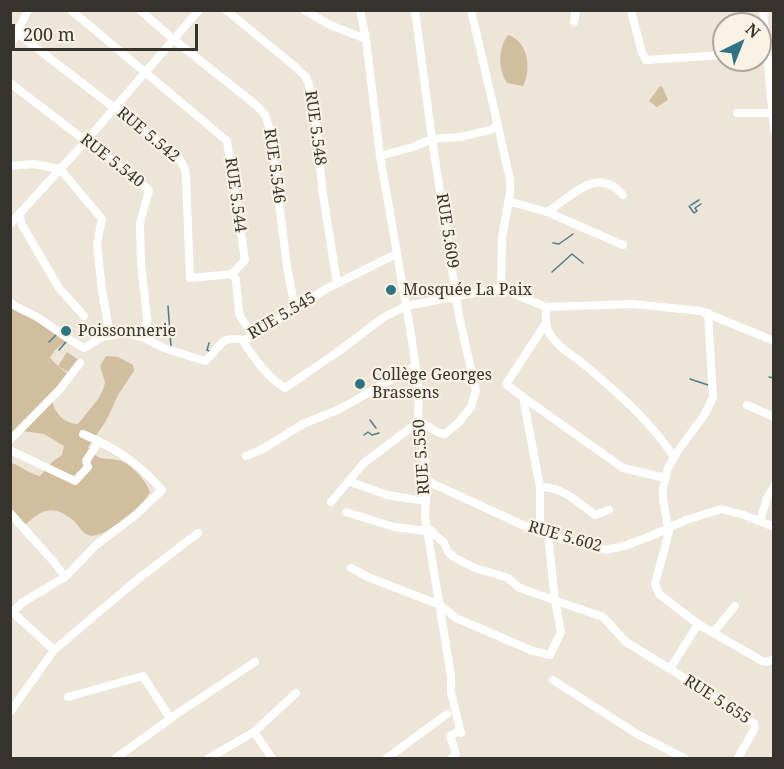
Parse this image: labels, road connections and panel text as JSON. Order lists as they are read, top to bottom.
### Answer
{
  "streets": {
    "street": [
      "RUE 5.548",
      "RUE 5.542",
      "RUE 5.540",
      "RUE 5.546",
      "RUE 5.544",
      "RUE 5.609",
      "RUE 5.545",
      "RUE 5.550",
      "RUE 5.602",
      "RUE 5.655"
    ]
  },
  "crossings": [
    ["RUE 5.548", "RUE 5.545"],
    ["RUE 5.542", "RUE 5.544"],
    ["RUE 5.540", "RUE 5.545"],
    ["RUE 5.546", "RUE 5.545"],
    ["RUE 5.609", "RUE 5.550"],
    ["RUE 5.545", "RUE 5.550"],
    ["RUE 5.550", "RUE 5.602"]
  ],
  "places": ["Mosquée La Paix", "Poissonnerie", "Collège Georges Brassens"],
  "scale_bar": "200 m",
  "north": "top right"
}
